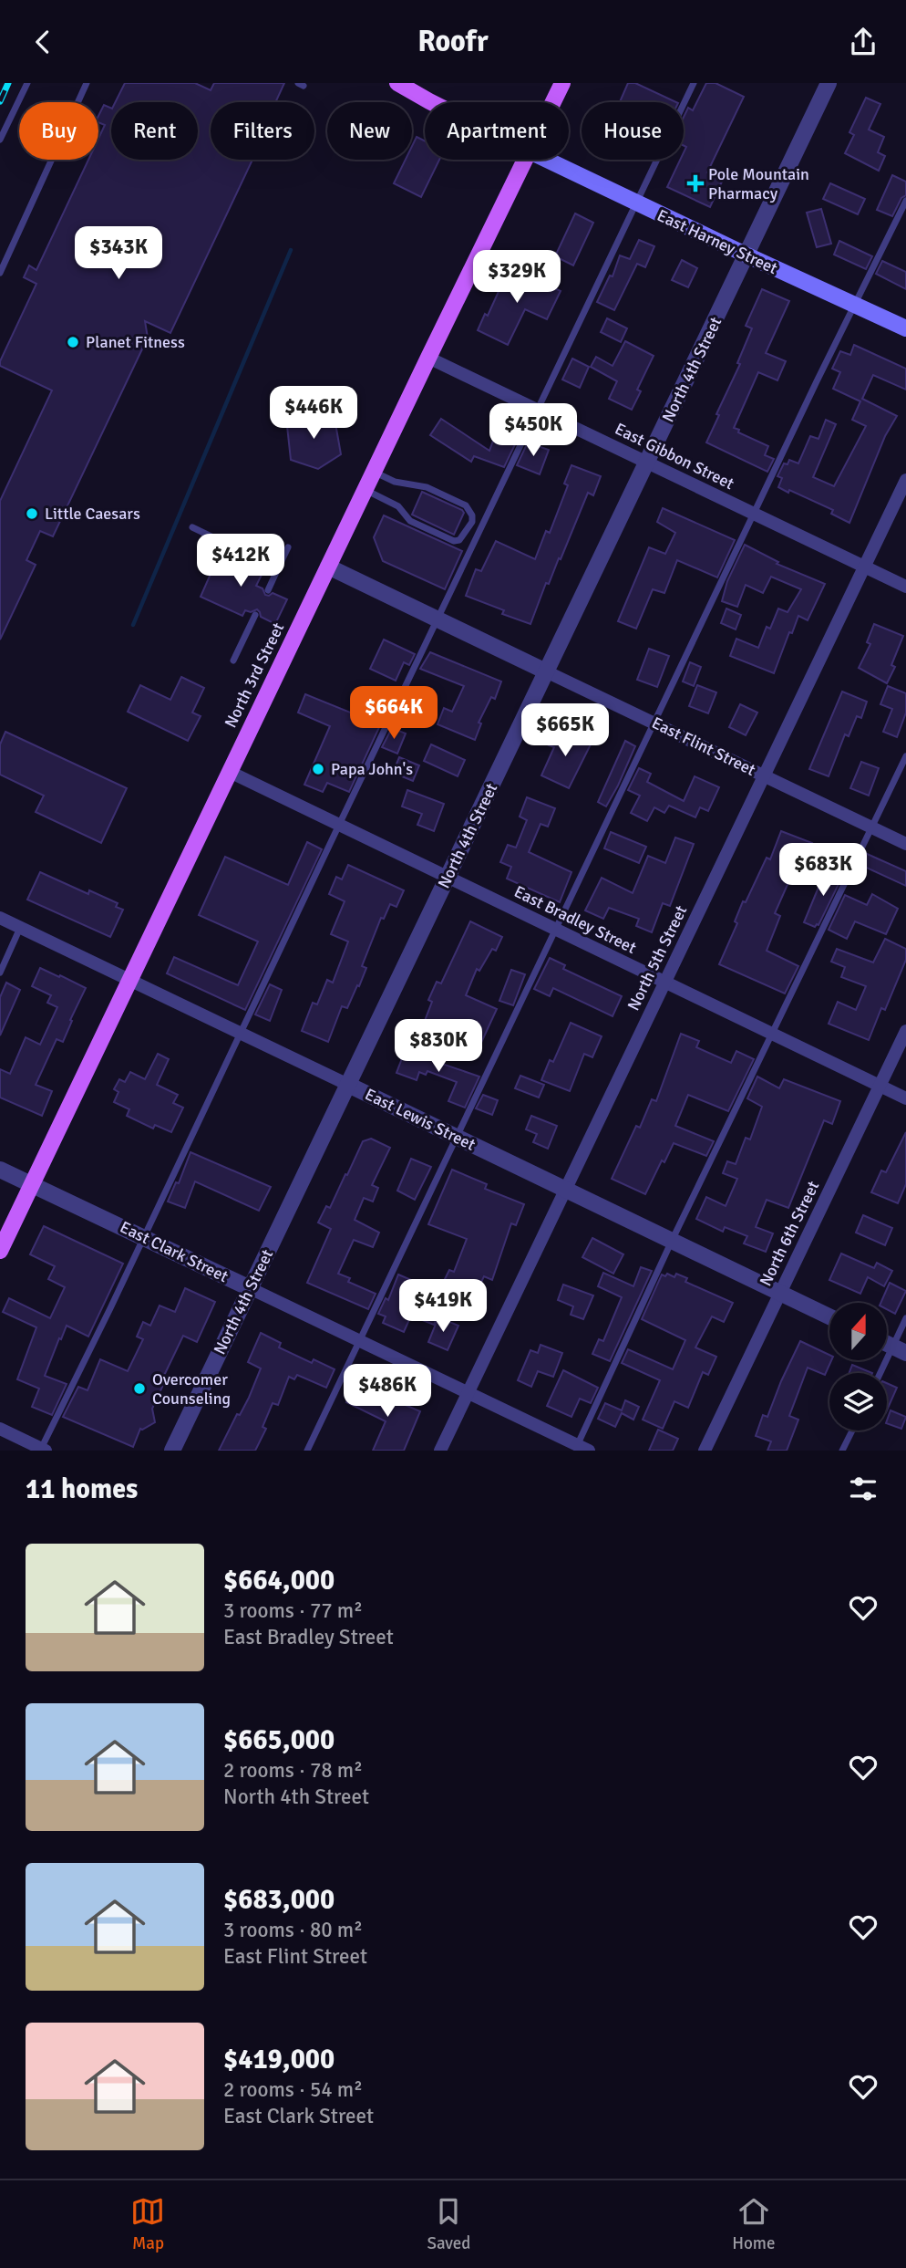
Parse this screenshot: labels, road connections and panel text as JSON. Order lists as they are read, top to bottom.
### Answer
{
  "streets": {
    "main road": ["East Harney Street", "North 3rd Street"],
    "street": [
      "North 4th Street",
      "East Gibbon Street",
      "East Flint Street",
      "East Bradley Street",
      "North 5th Street",
      "East Lewis Street",
      "North 6th Street",
      "East Clark Street"
    ]
  },
  "crossings": [
    ["East Harney Street", "North 4th Street"],
    ["North 4th Street", "East Gibbon Street"],
    ["North 4th Street", "East Flint Street"],
    ["North 4th Street", "East Bradley Street"],
    ["North 4th Street", "East Lewis Street"],
    ["North 4th Street", "East Clark Street"],
    ["East Gibbon Street", "North 3rd Street"],
    ["East Gibbon Street", "North 5th Street"],
    ["North 3rd Street", "East Flint Street"],
    ["North 3rd Street", "East Bradley Street"],
    ["North 3rd Street", "East Lewis Street"],
    ["North 3rd Street", "East Clark Street"],
    ["East Flint Street", "North 5th Street"],
    ["East Bradley Street", "North 5th Street"],
    ["East Bradley Street", "North 6th Street"],
    ["North 5th Street", "East Lewis Street"],
    ["North 5th Street", "East Clark Street"],
    ["East Lewis Street", "North 6th Street"]
  ],
  "places": {
    "health": ["Pole Mountain Pharmacy"],
    "other": [
      "Planet Fitness",
      "Little Caesars",
      "Papa John's",
      "Overcomer Counseling"
    ]
  },
  "north": "top",
  "page": {
    "header": "Roofr",
    "chip": [
      "Buy",
      "Rent",
      "Filters",
      "New",
      "Apartment",
      "House"
    ],
    "price": [
      "$343K",
      "$329K",
      "$446K",
      "$450K",
      "$412K",
      "$664K",
      "$665K",
      "$683K",
      "$830K",
      "$419K",
      "$486K"
    ],
    "heading": "11 homes",
    "list": [
      {
        "name": "$664,000",
        "note": "3 rooms · 77 m² · East Bradley Street"
      },
      {
        "name": "$665,000",
        "note": "2 rooms · 78 m² · North 4th Street"
      },
      {
        "name": "$683,000",
        "note": "3 rooms · 80 m² · East Flint Street"
      },
      {
        "name": "$419,000",
        "note": "2 rooms · 54 m² · East Clark Street"
      }
    ],
    "tabs": ["Map", "Saved", "Home"]
  }
}
